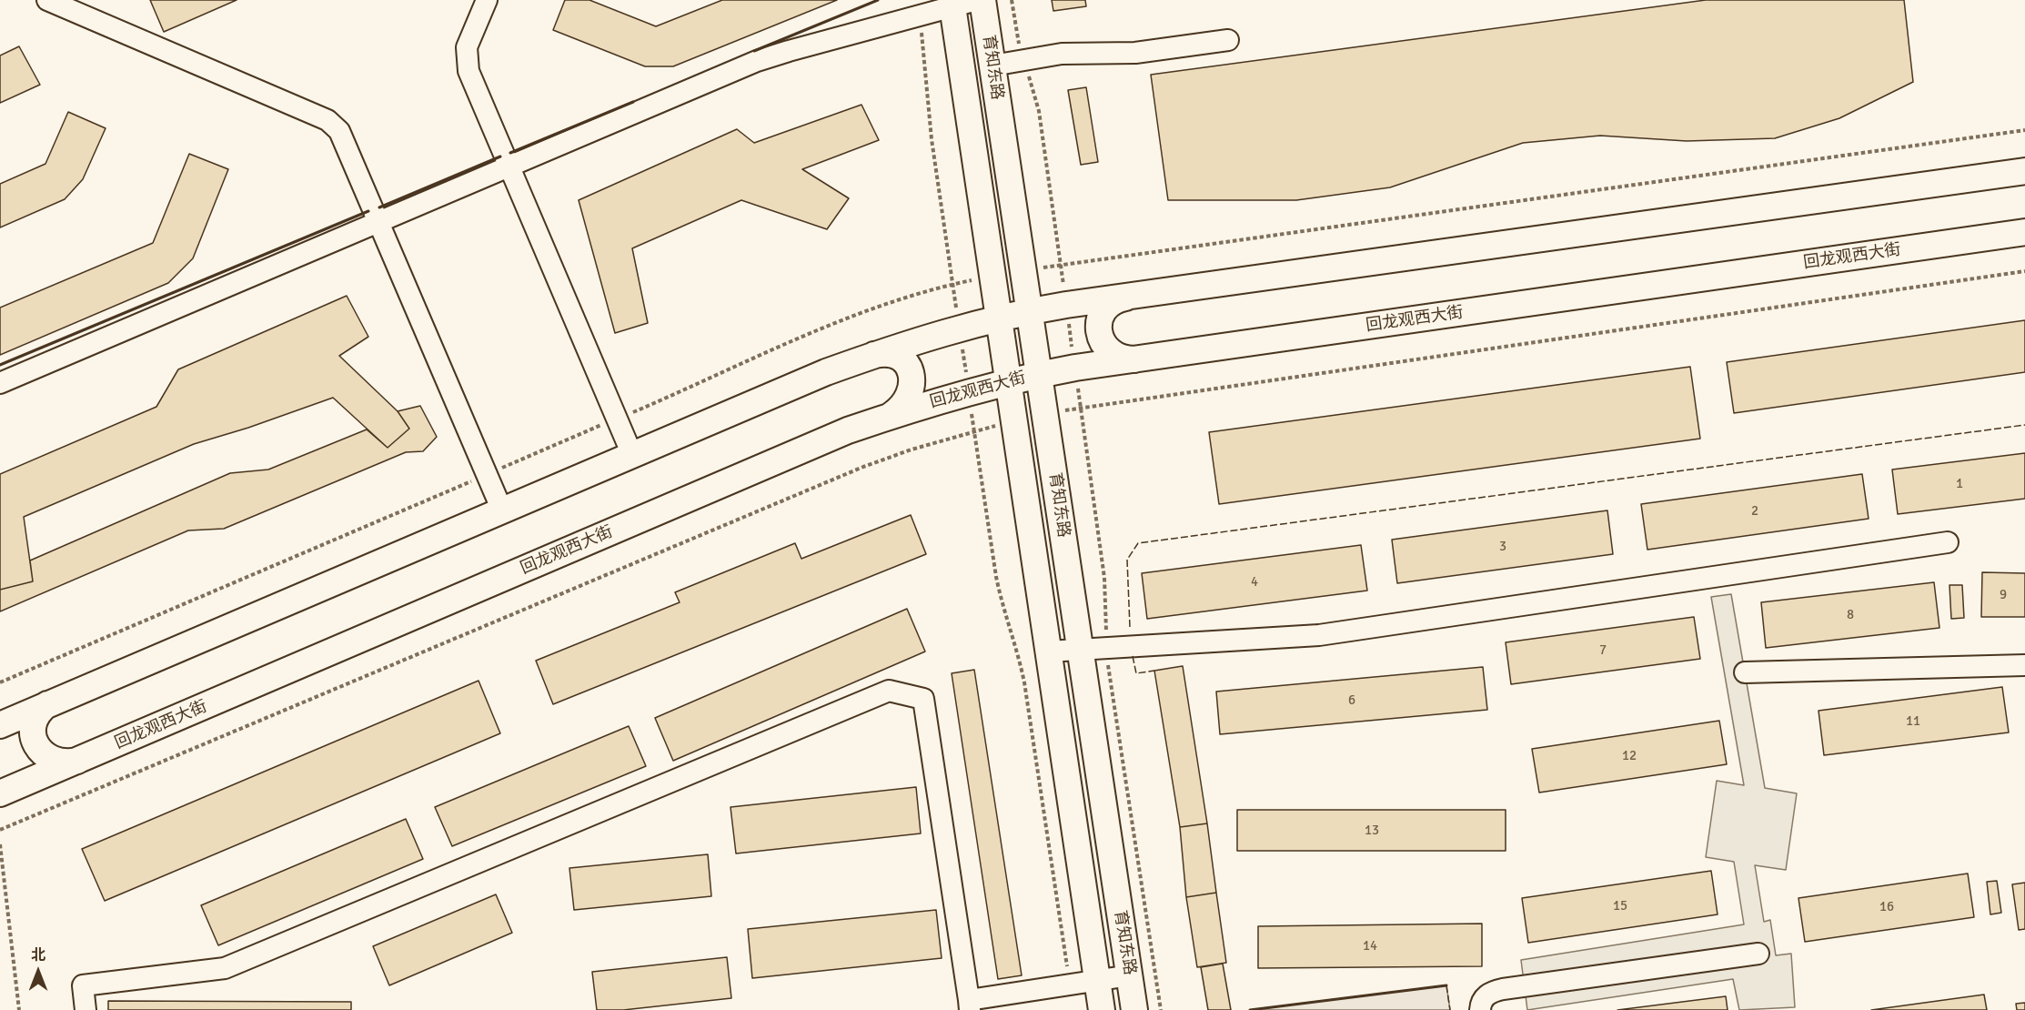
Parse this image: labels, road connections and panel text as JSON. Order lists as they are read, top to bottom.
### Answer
{
  "streets": {
    "main road": ["育知东路", "回龙观西大街"]
  },
  "crossings": [
    ["育知东路", "回龙观西大街"]
  ],
  "house_numbers": [
    "1",
    "2",
    "3",
    "4",
    "9",
    "8",
    "7",
    "6",
    "11",
    "12",
    "13",
    "15",
    "16",
    "14"
  ],
  "north": "top"
}
